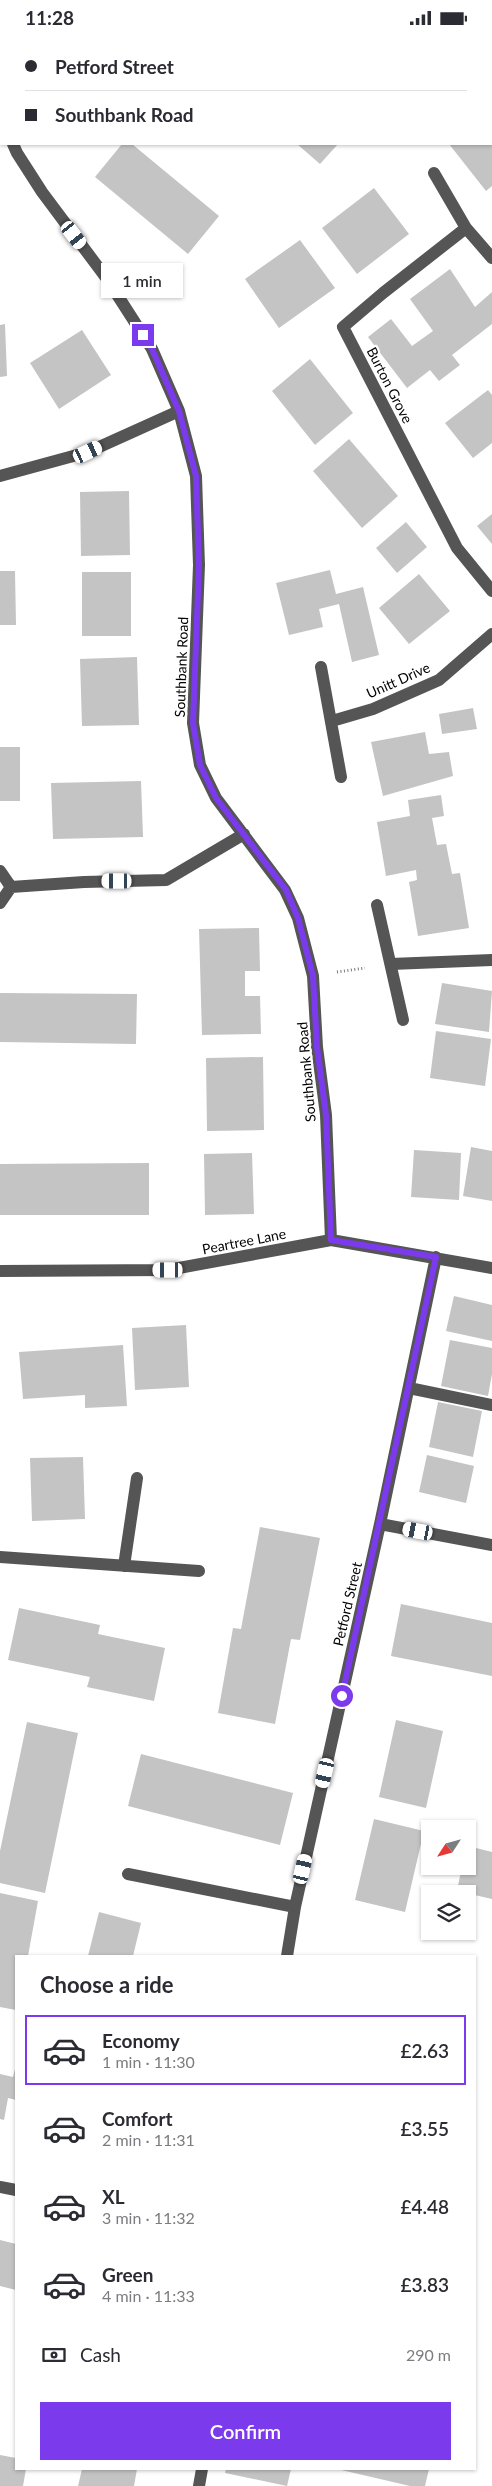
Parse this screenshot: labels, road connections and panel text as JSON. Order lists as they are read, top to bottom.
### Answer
{
  "streets": {
    "street": [
      "Burton Grove",
      "Southbank Road",
      "Unitt Drive",
      "Peartree Lane",
      "Petford Street"
    ]
  },
  "crossings": [
    ["Southbank Road", "Peartree Lane"],
    ["Peartree Lane", "Petford Street"]
  ],
  "north": "bottom left",
  "page": {
    "status": "11:28",
    "banner": ["Petford Street", "Southbank Road"],
    "bubble": "1 min",
    "heading": "Choose a ride",
    "list": [
      {
        "name": "Economy",
        "note": "1 min · 11:30",
        "value": "£2.63"
      },
      {
        "name": "Comfort",
        "note": "2 min · 11:31",
        "value": "£3.55"
      },
      {
        "name": "XL",
        "note": "3 min · 11:32",
        "value": "£4.48"
      },
      {
        "name": "Green",
        "note": "4 min · 11:33",
        "value": "£3.83"
      }
    ],
    "pay": ["Cash", "290 m"],
    "buttons": "Confirm"
  }
}
